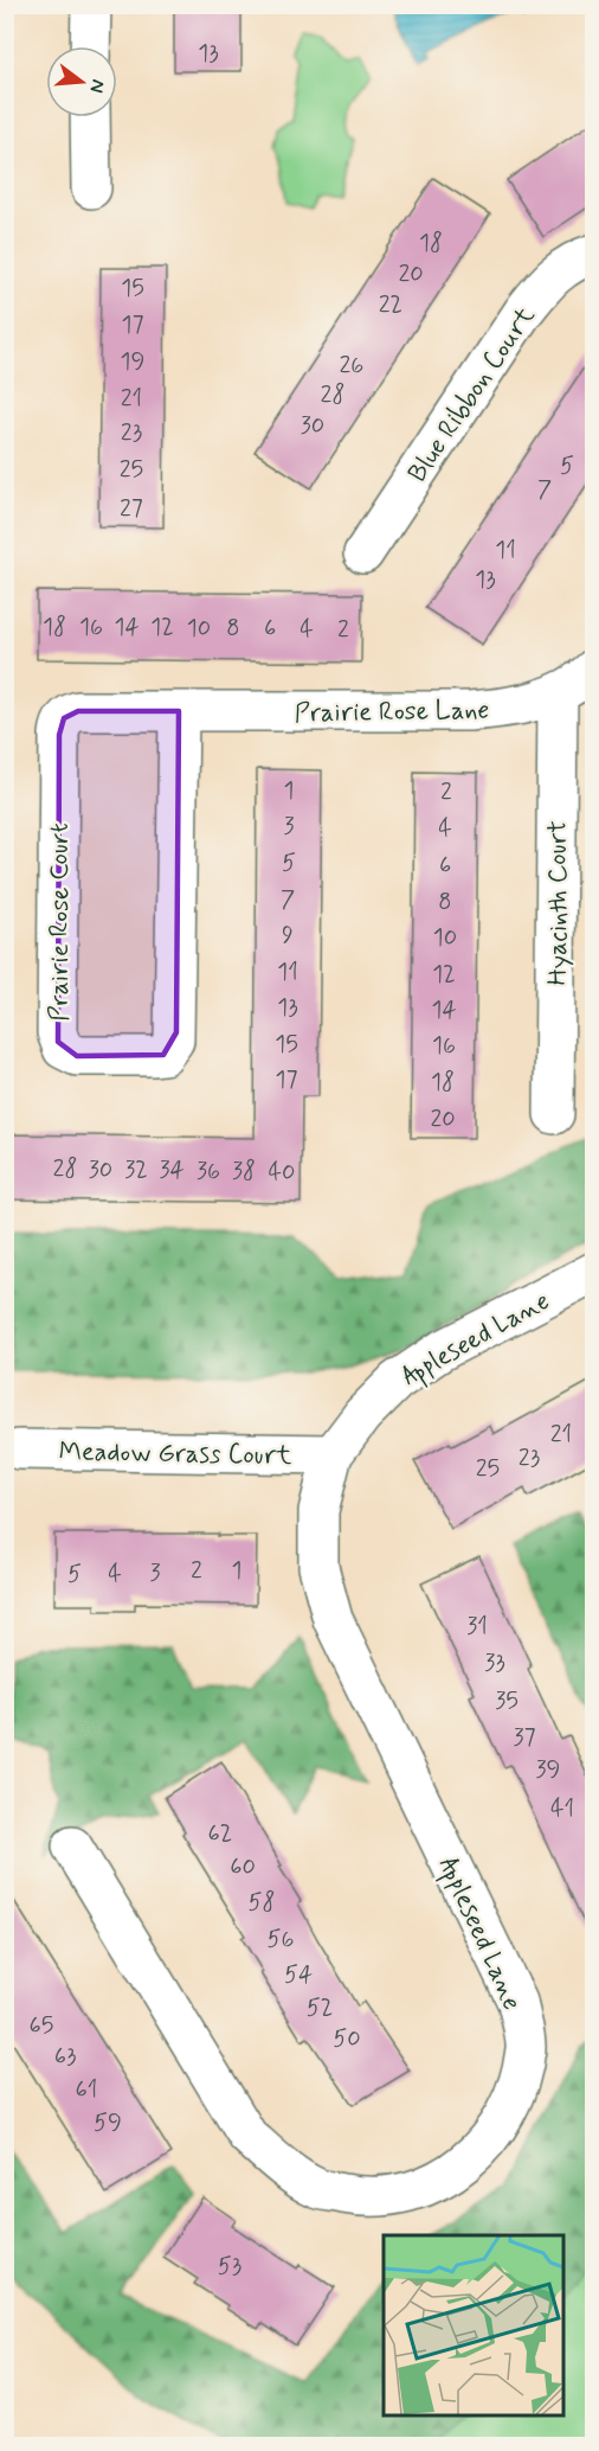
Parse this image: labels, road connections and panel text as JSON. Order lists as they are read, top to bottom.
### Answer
{
  "streets": {
    "street": [
      "Blue Ribbon Court",
      "Prairie Rose Lane",
      "Hyacinth Court",
      "Prairie Rose Court",
      "Appleseed Lane",
      "Meadow Grass Court"
    ]
  },
  "crossings": [
    ["Prairie Rose Lane", "Hyacinth Court"],
    ["Prairie Rose Lane", "Prairie Rose Court"],
    ["Appleseed Lane", "Meadow Grass Court"]
  ],
  "house_numbers": [
    "13",
    "18",
    "20",
    "15",
    "22",
    "17",
    "19",
    "26",
    "28",
    "21",
    "30",
    "23",
    "5",
    "25",
    "7",
    "27",
    "11",
    "13",
    "18",
    "16",
    "14",
    "12",
    "10",
    "8",
    "6",
    "4",
    "2",
    "1",
    "2",
    "3",
    "4",
    "5",
    "6",
    "7",
    "8",
    "9",
    "10",
    "11",
    "12",
    "13",
    "14",
    "15",
    "16",
    "17",
    "18",
    "20",
    "28",
    "30",
    "32",
    "34",
    "36",
    "38",
    "40",
    "21",
    "23",
    "25",
    "2",
    "1",
    "3",
    "5",
    "4",
    "31",
    "33",
    "35",
    "37",
    "39",
    "41",
    "62",
    "60",
    "58",
    "56",
    "54",
    "52",
    "65",
    "50",
    "63",
    "61",
    "59",
    "53"
  ],
  "north": "right"
}
